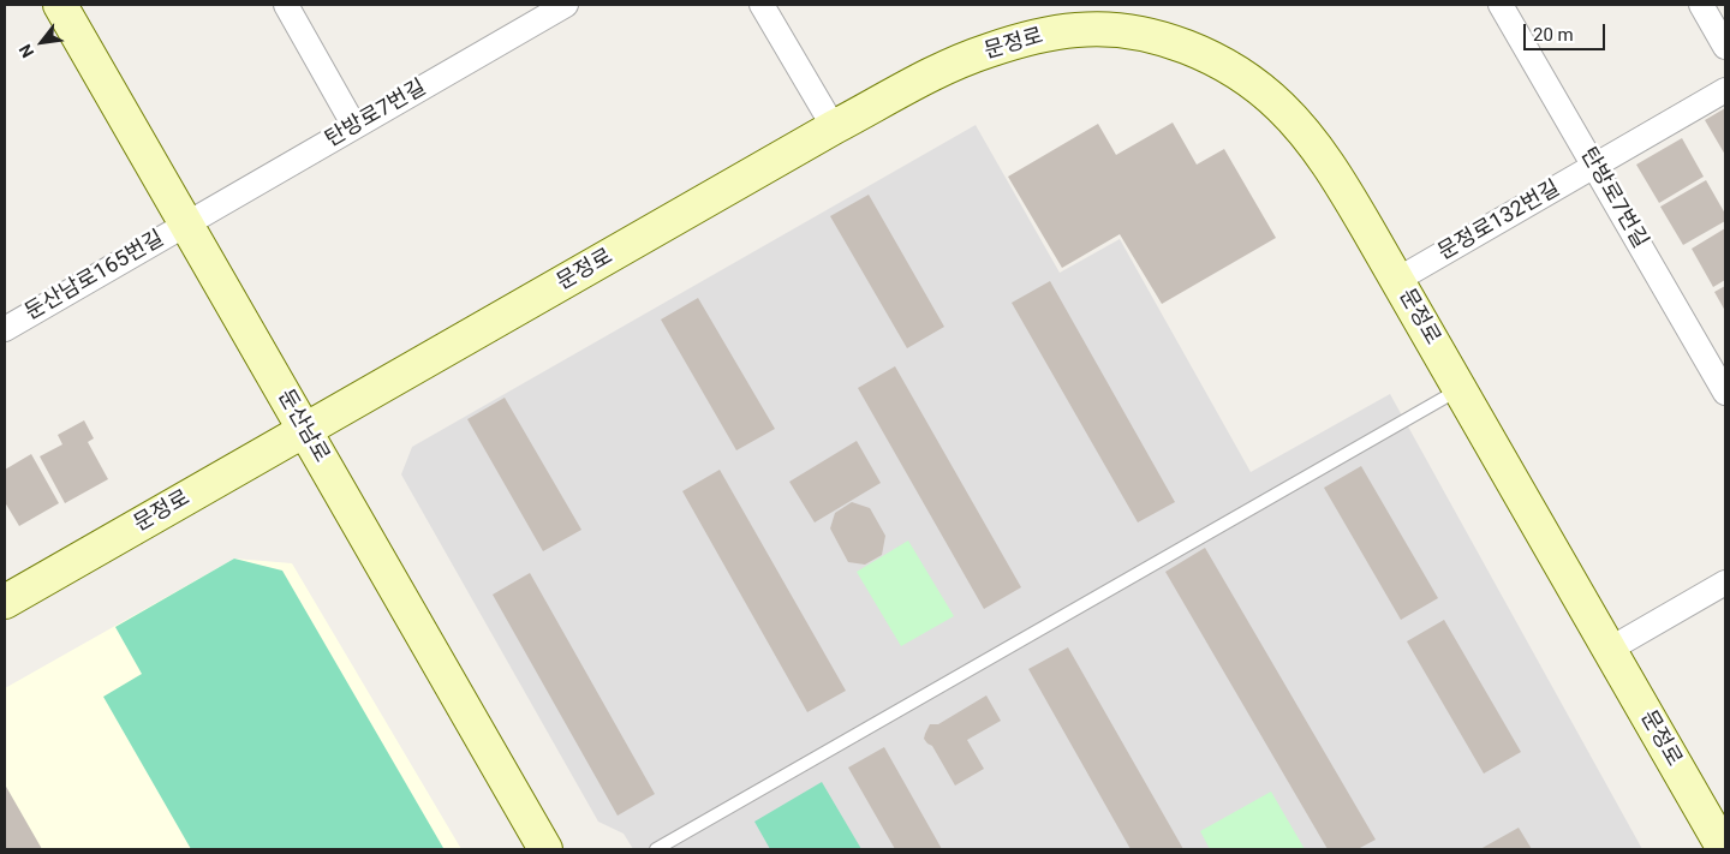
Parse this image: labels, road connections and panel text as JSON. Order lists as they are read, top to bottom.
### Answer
{
  "streets": {
    "main road": ["문정로", "둔산남로"],
    "street": ["탄방로7번길", "문정로132번길", "둔산남로165번길"]
  },
  "crossings": [
    ["문정로", "문정로132번길"],
    ["문정로", "둔산남로"],
    ["탄방로7번길", "문정로132번길"],
    ["탄방로7번길", "둔산남로165번길"],
    ["탄방로7번길", "둔산남로"],
    ["둔산남로165번길", "둔산남로"]
  ],
  "scale_bar": "20 m",
  "north": "bottom left"
}
